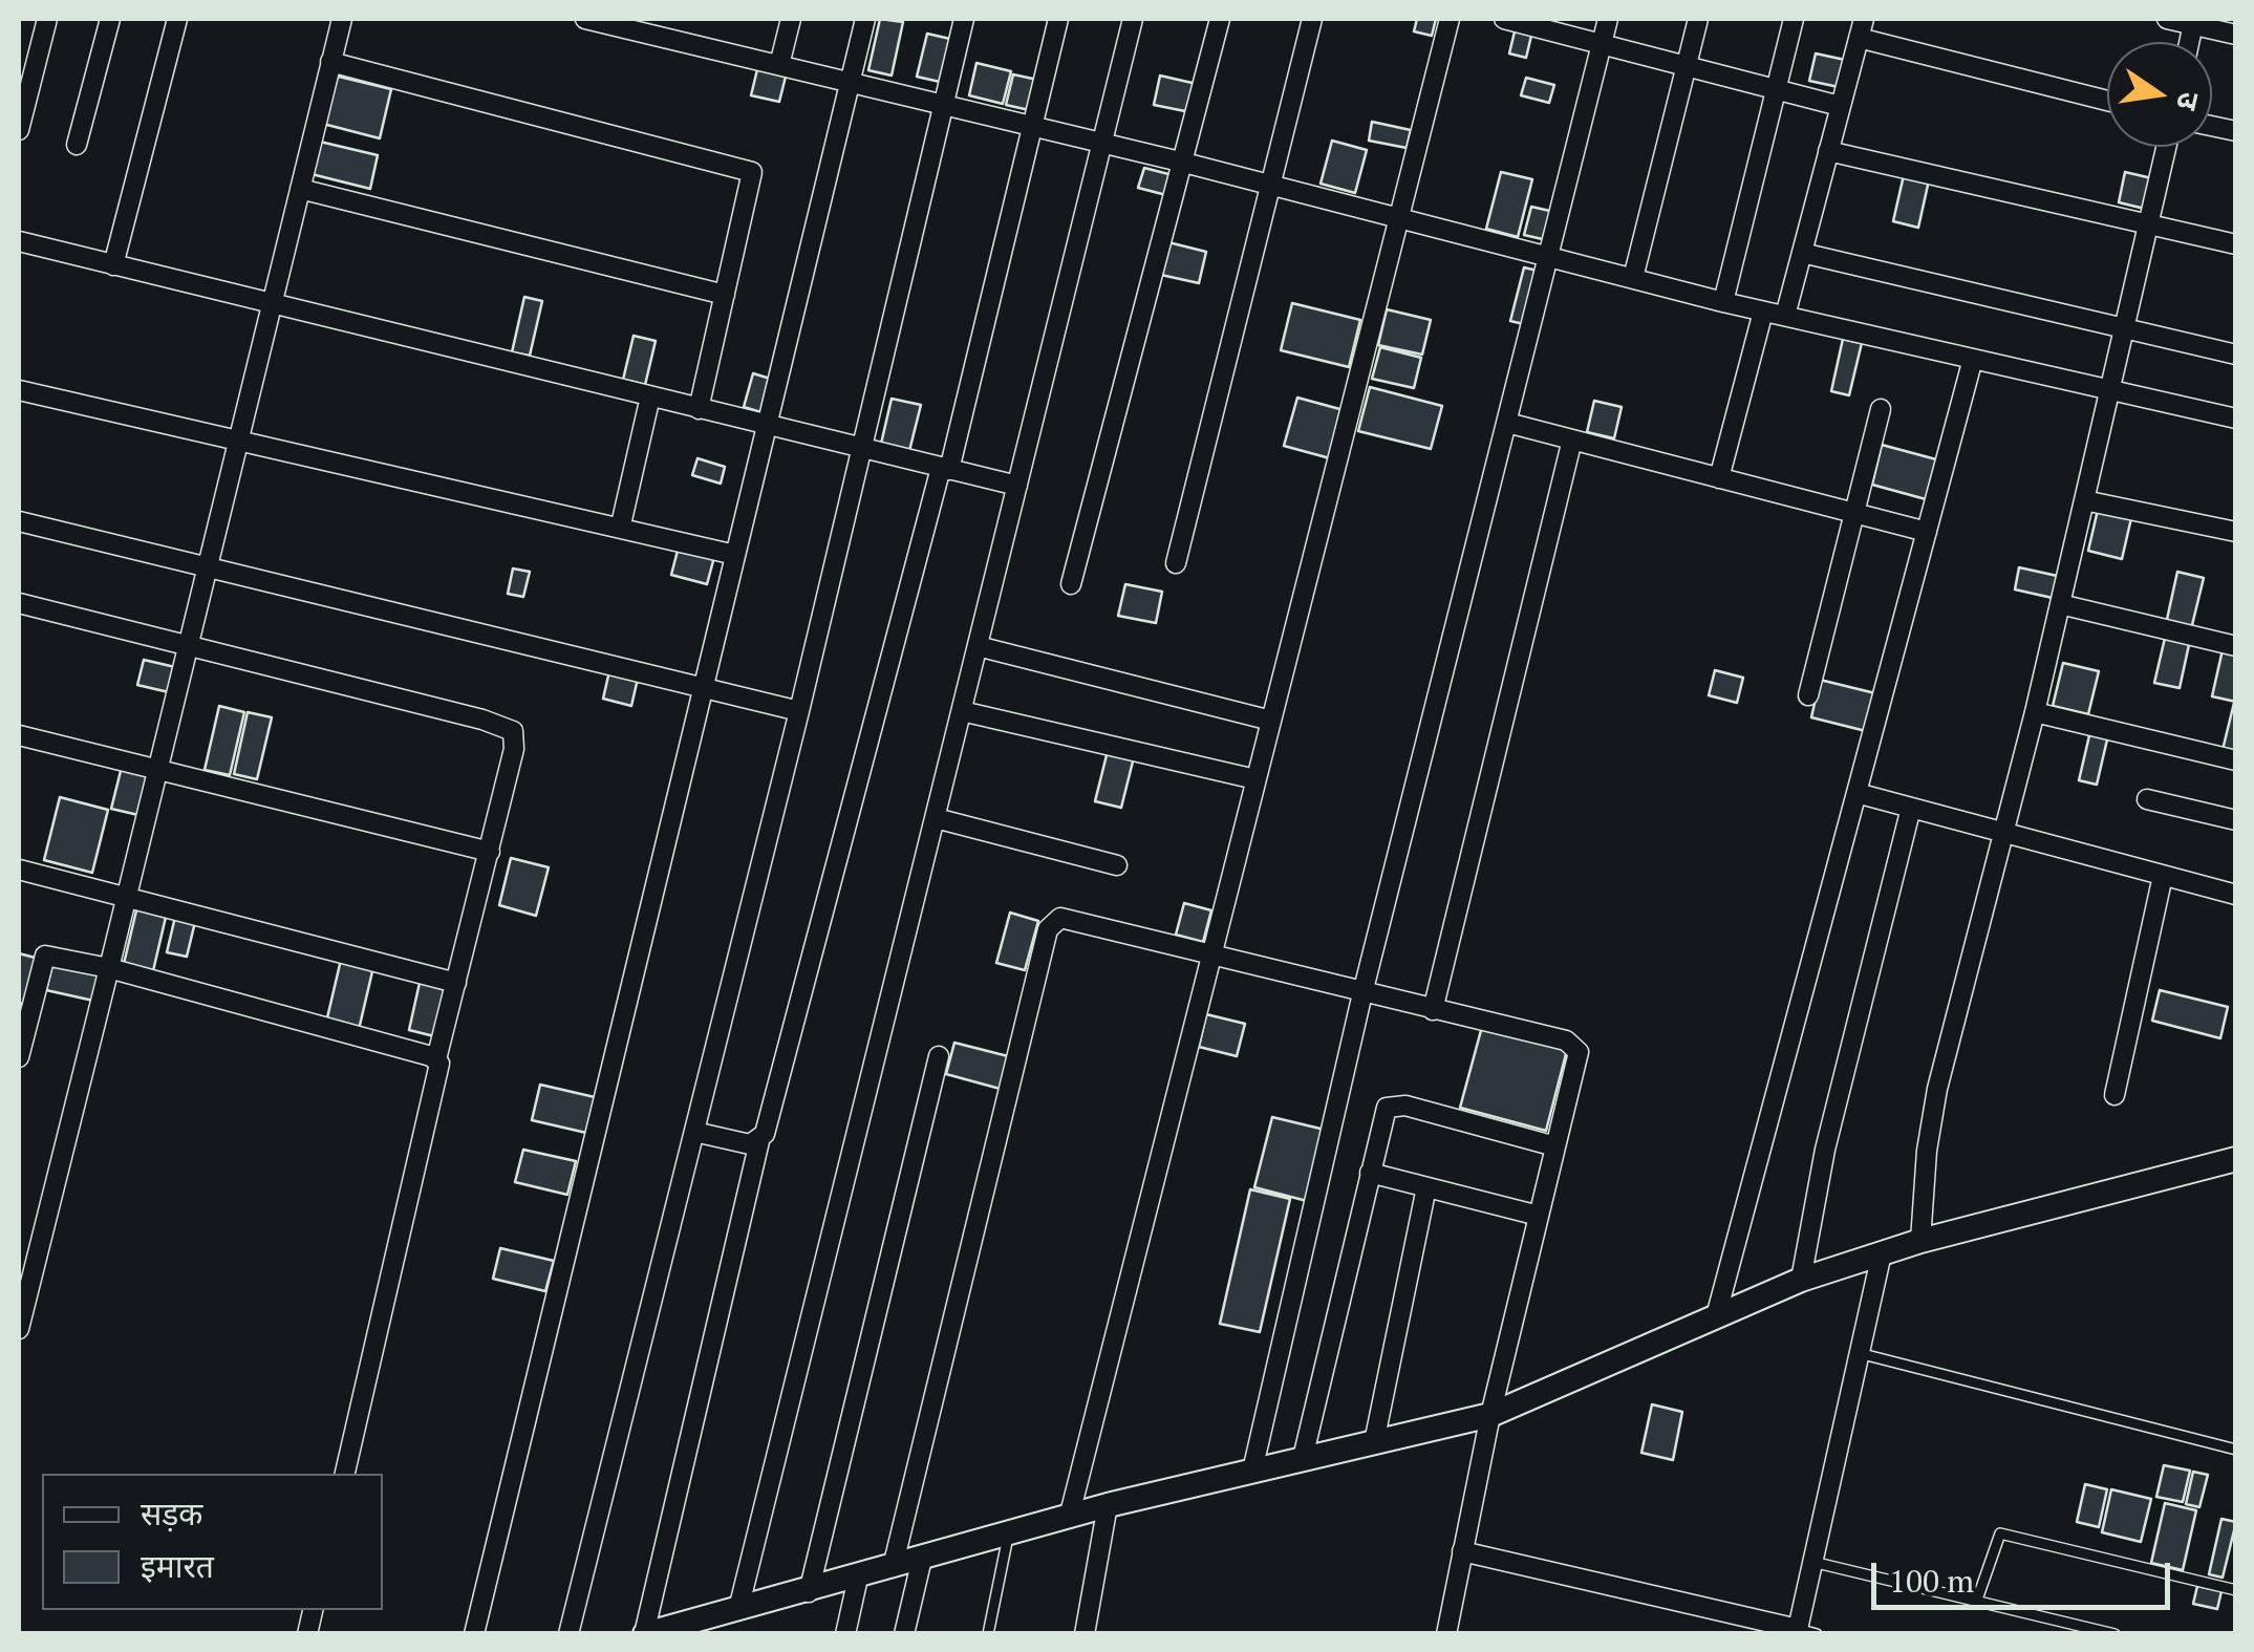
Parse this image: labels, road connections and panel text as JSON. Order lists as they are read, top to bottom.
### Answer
{
  "legend": ["सड़क", "इमारत"],
  "scale_bar": "100 m",
  "north": "right"
}
